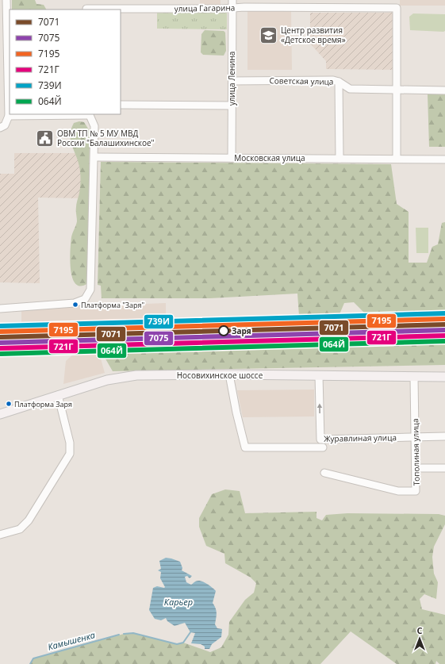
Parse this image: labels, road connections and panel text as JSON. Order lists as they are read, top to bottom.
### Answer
{
  "streets": {
    "main road": ["Носовихинское шоссе"],
    "street": [
      "улица Гагарина",
      "улица Ленина",
      "Советская улица",
      "Московская улица",
      "Журавлиная улица",
      "Тополиная улица"
    ]
  },
  "crossings": [
    ["улица Гагарина", "улица Ленина"],
    ["улица Гагарина", "Советская улица"],
    ["улица Ленина", "Советская улица"],
    ["улица Ленина", "Московская улица"],
    ["Носовихинское шоссе", "Журавлиная улица"],
    ["Носовихинское шоссе", "Тополиная улица"],
    ["Журавлиная улица", "Тополиная улица"]
  ],
  "water": ["Карьер", "Камышенка"],
  "places": {
    "school or university": ["Центр развития «Детское время»"],
    "public building": ["ОВМ ТП № 5 МУ МВД России \"Балашихинское\""],
    "other": ["Платформа \"Заря\"", "Заря", "Платформа Заря"]
  },
  "lines": [
    "transit line 739И",
    "transit line 7195",
    "transit line 7071",
    "transit line 7075",
    "transit line 721Г",
    "transit line 064Й"
  ],
  "legend": [
    "7071",
    "7075",
    "7195",
    "721Г",
    "739И",
    "064Й"
  ],
  "north": "top"
}
